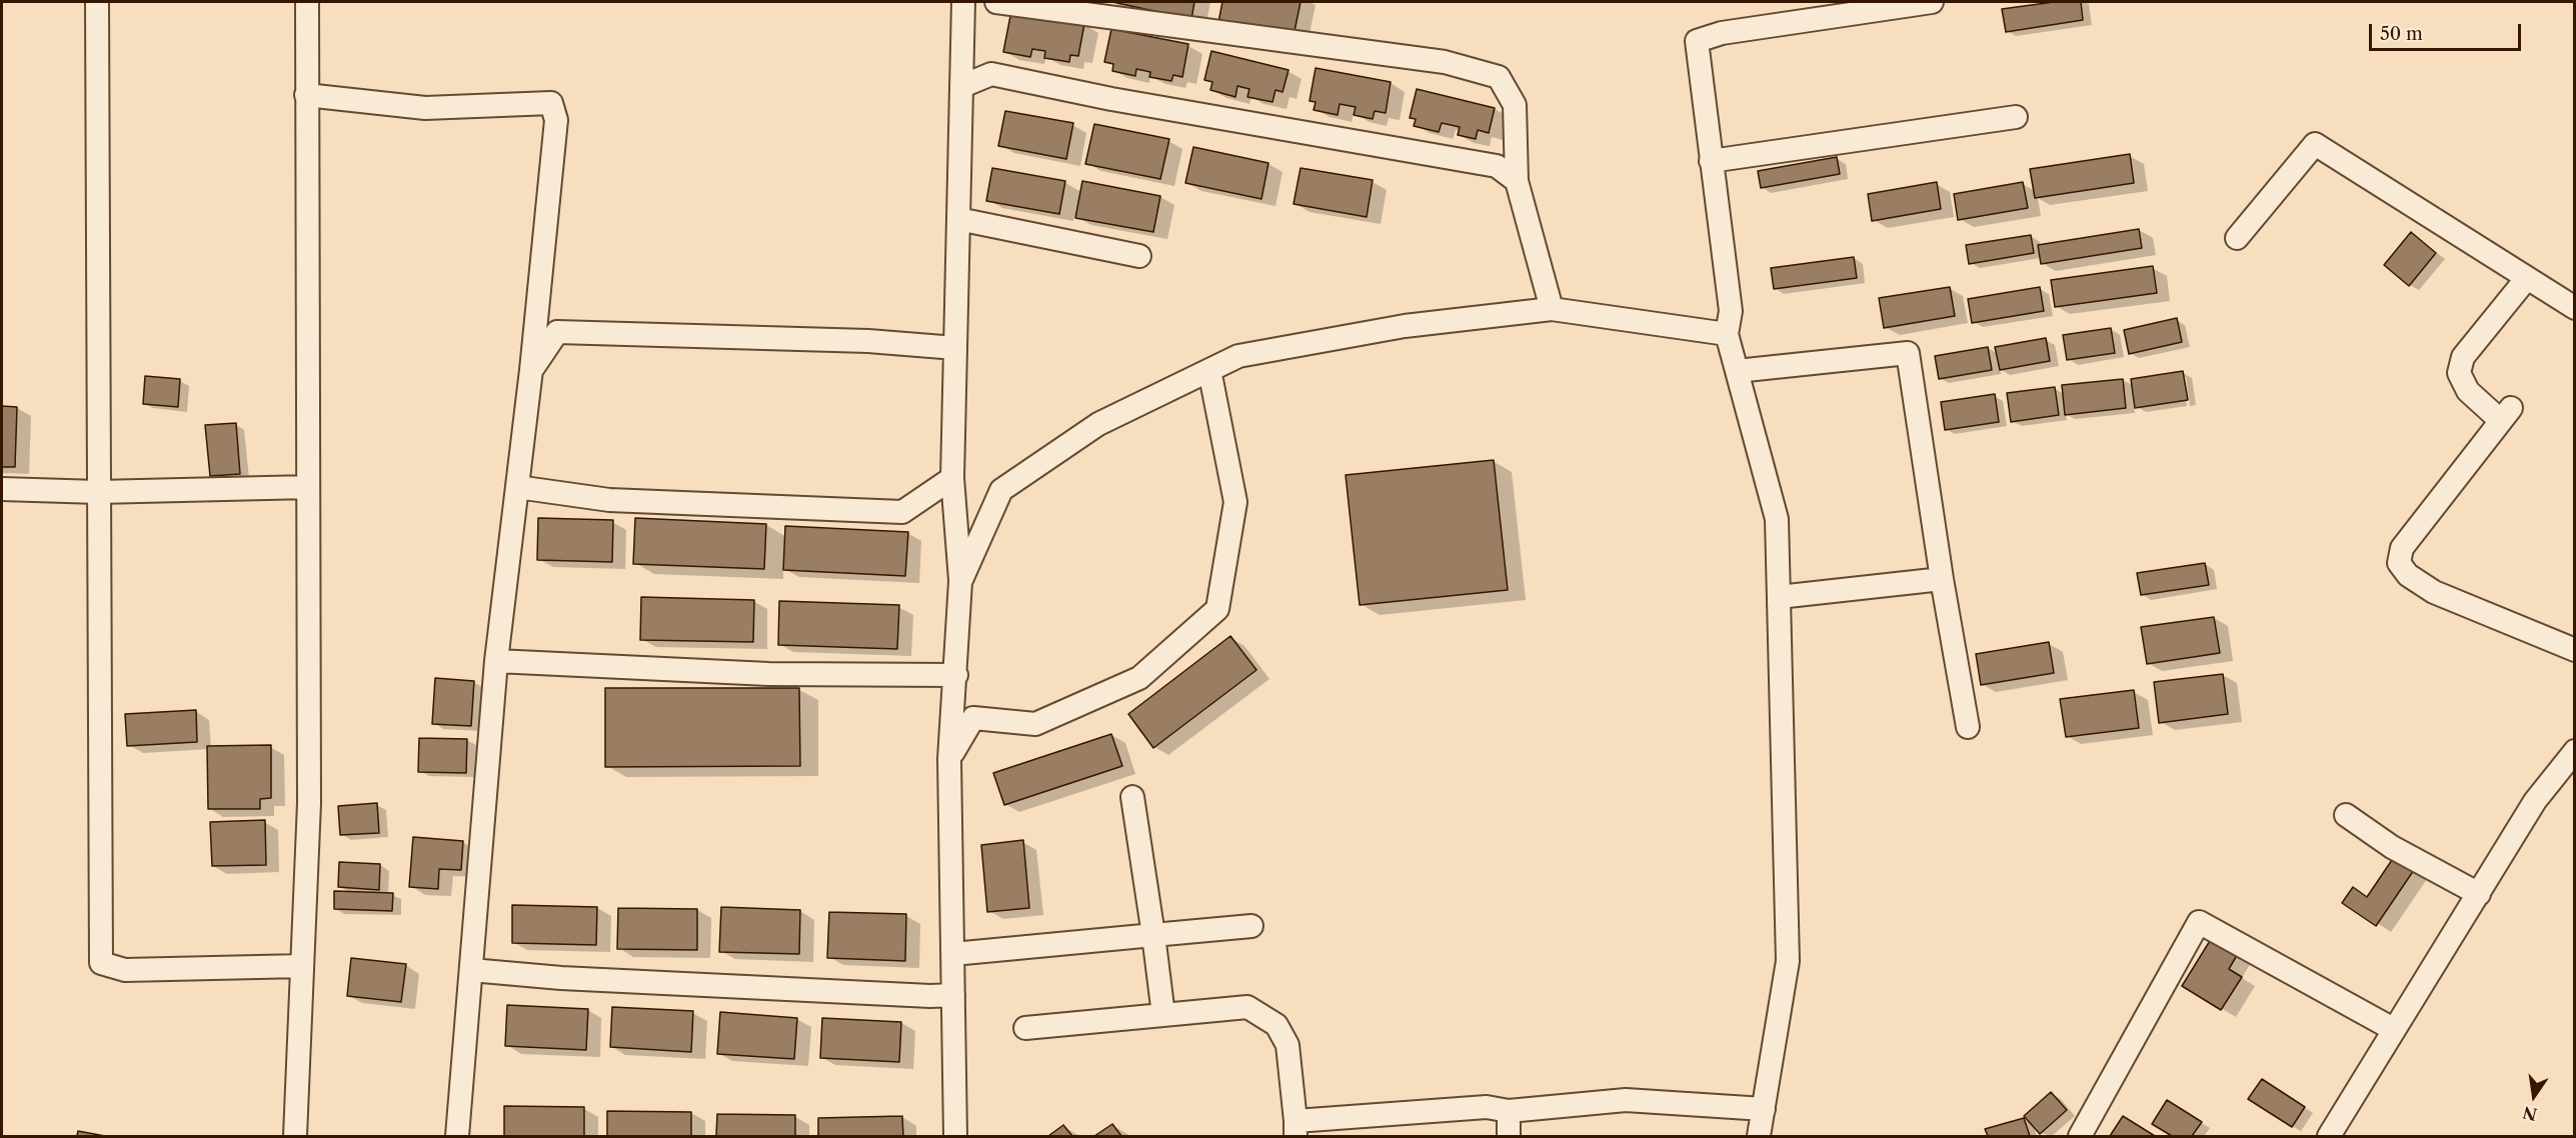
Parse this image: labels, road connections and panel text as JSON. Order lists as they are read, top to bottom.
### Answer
{
  "scale_bar": "50 m",
  "north": "bottom"
}
